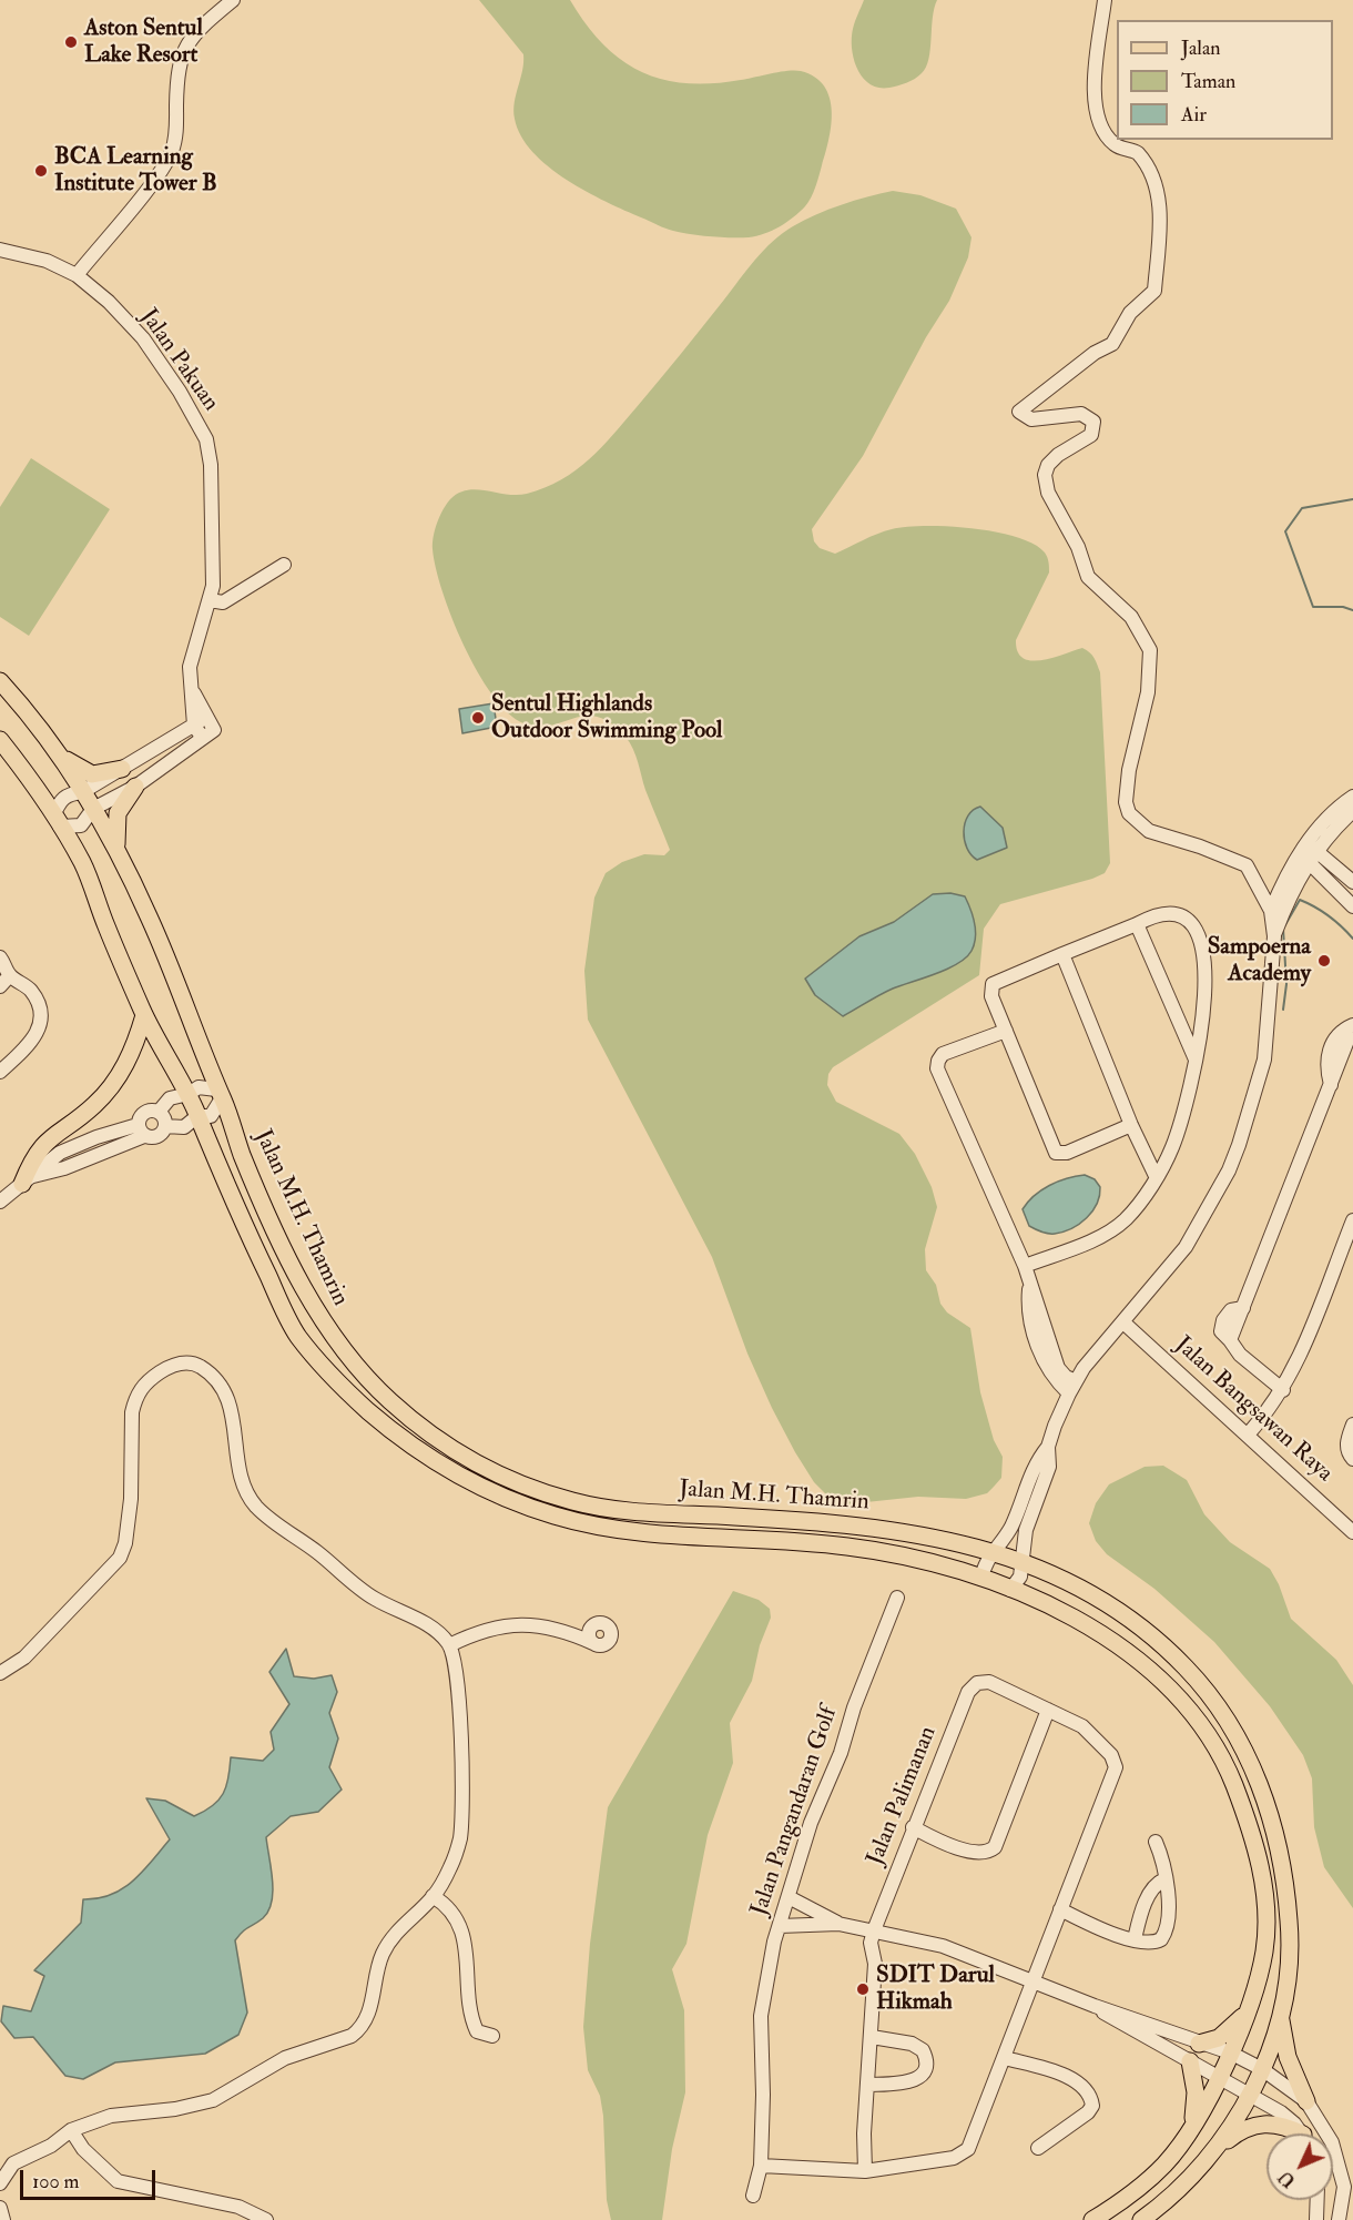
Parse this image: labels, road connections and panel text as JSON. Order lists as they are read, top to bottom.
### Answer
{
  "streets": {
    "main road": ["Jalan M.H. Thamrin"],
    "street": [
      "Jalan Pakuan",
      "Jalan Bangsawan Raya",
      "Jalan Palimanan",
      "Jalan Pangandaran Golf"
    ]
  },
  "places": [
    "Aston Sentul Lake Resort",
    "BCA Learning Institute Tower B",
    "Sentul Highlands Outdoor Swimming Pool",
    "Sampoerna Academy",
    "SDIT Darul Hikmah"
  ],
  "legend": ["Jalan", "Taman", "Air"],
  "scale_bar": "100 m",
  "north": "bottom left"
}
